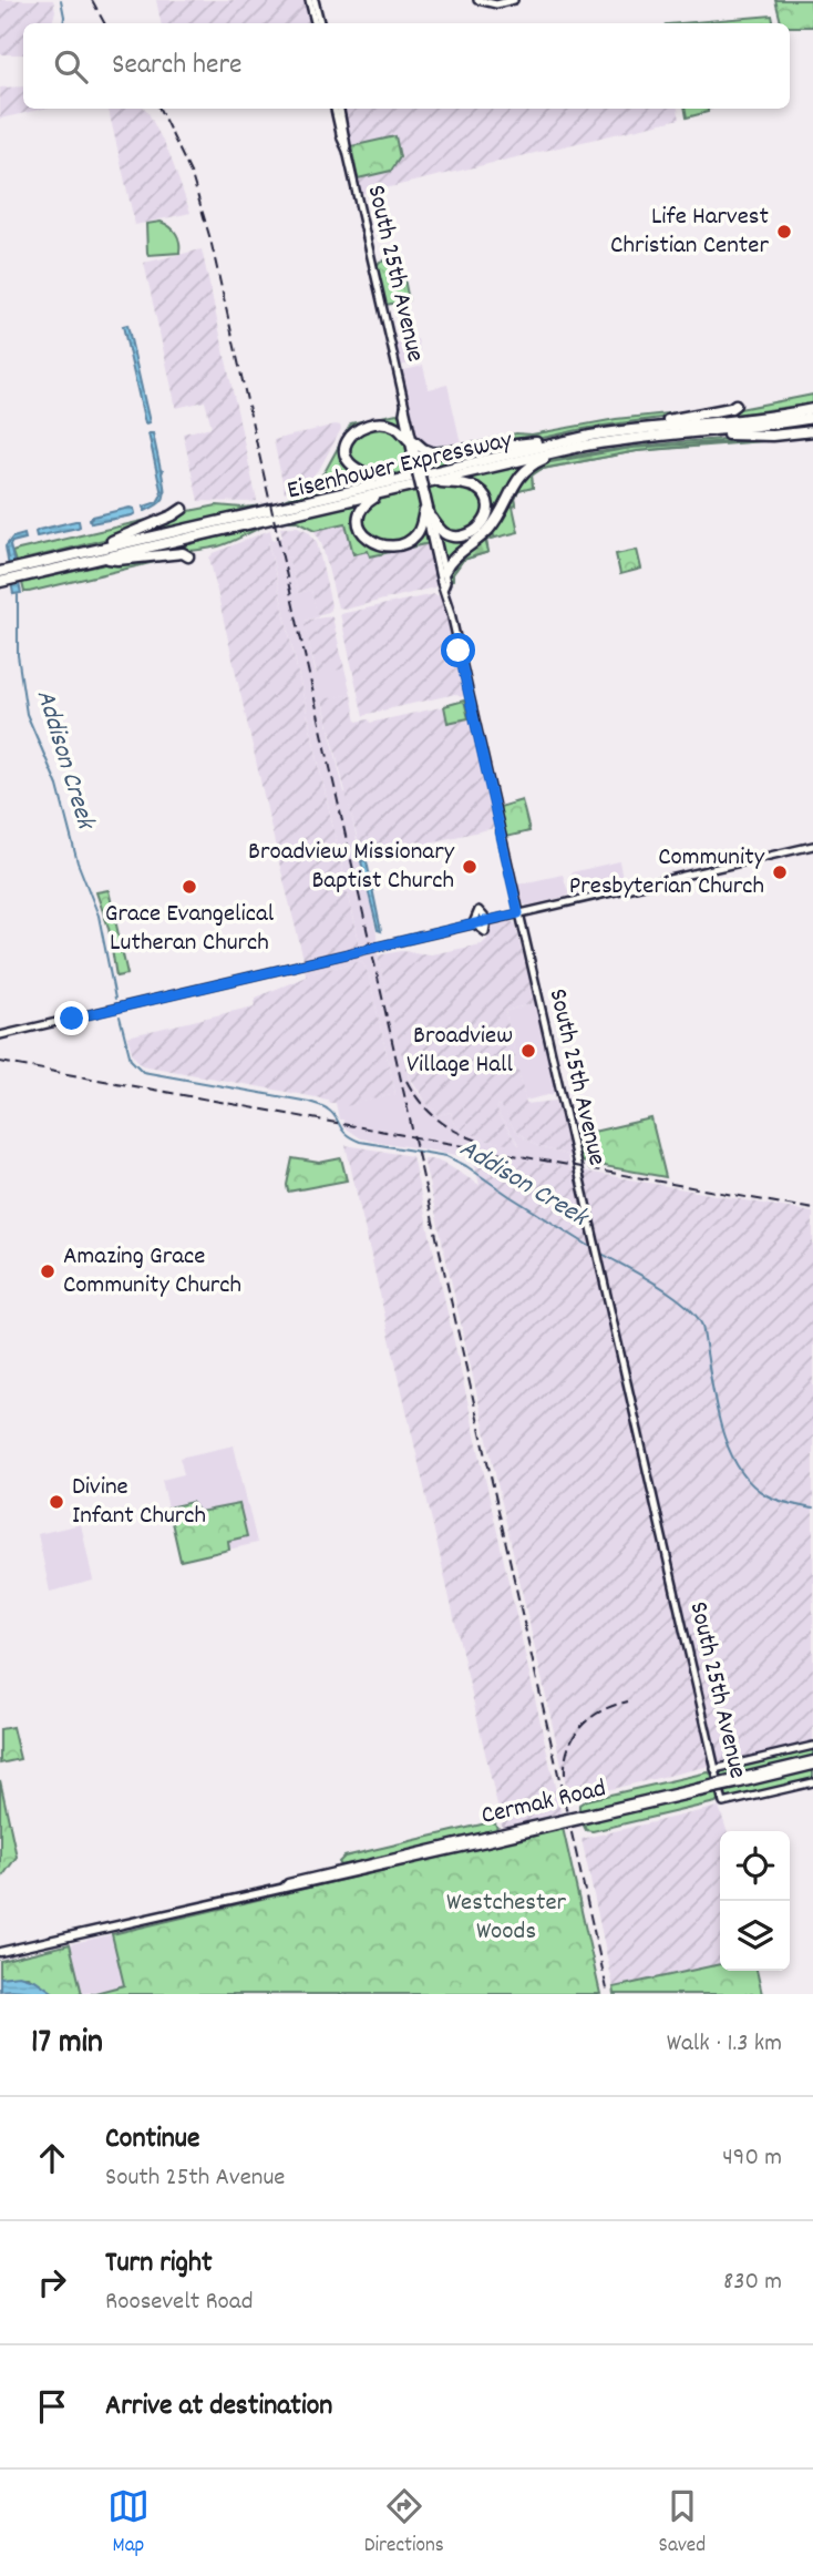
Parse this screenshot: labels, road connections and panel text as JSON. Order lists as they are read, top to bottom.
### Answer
{
  "streets": {
    "highway": ["Eisenhower Expressway"],
    "main road": ["South 25th Avenue", "Cermak Road"]
  },
  "water": ["Addison Creek"],
  "parks": ["Westchester Woods"],
  "places": [
    "Life Harvest Christian Center",
    "Broadview Missionary Baptist Church",
    "Community Presbyterian Church",
    "Grace Evangelical Lutheran Church",
    "Broadview Village Hall",
    "Amazing Grace Community Church",
    "Divine Infant Church"
  ],
  "page": {
    "search": "Search here",
    "heading": ["17 min", "Walk · 1.3 km"],
    "list": [
      ["Continue", "South 25th Avenue", "490 m"],
      ["Turn right", "Roosevelt Road", "830 m"],
      "Arrive at destination"
    ],
    "nav": ["Map", "Directions", "Saved"]
  }
}
